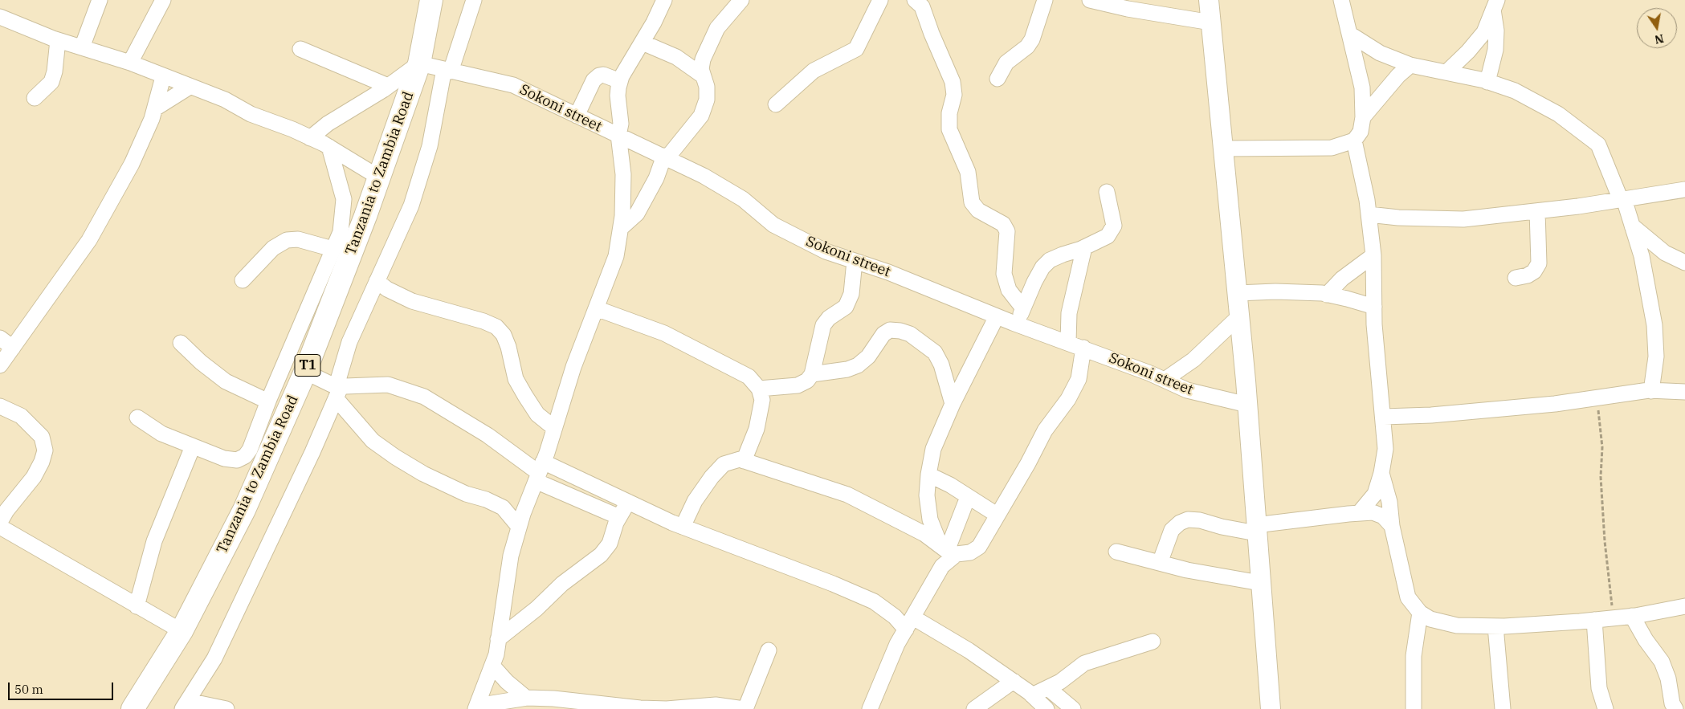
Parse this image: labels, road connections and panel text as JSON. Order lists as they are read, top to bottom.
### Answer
{
  "streets": {
    "highway": ["Tanzania to Zambia Road", "T1"],
    "street": ["Sokoni street"]
  },
  "crossings": [
    ["Sokoni street", "Tanzania to Zambia Road"]
  ],
  "scale_bar": "50 m",
  "north": "bottom"
}
